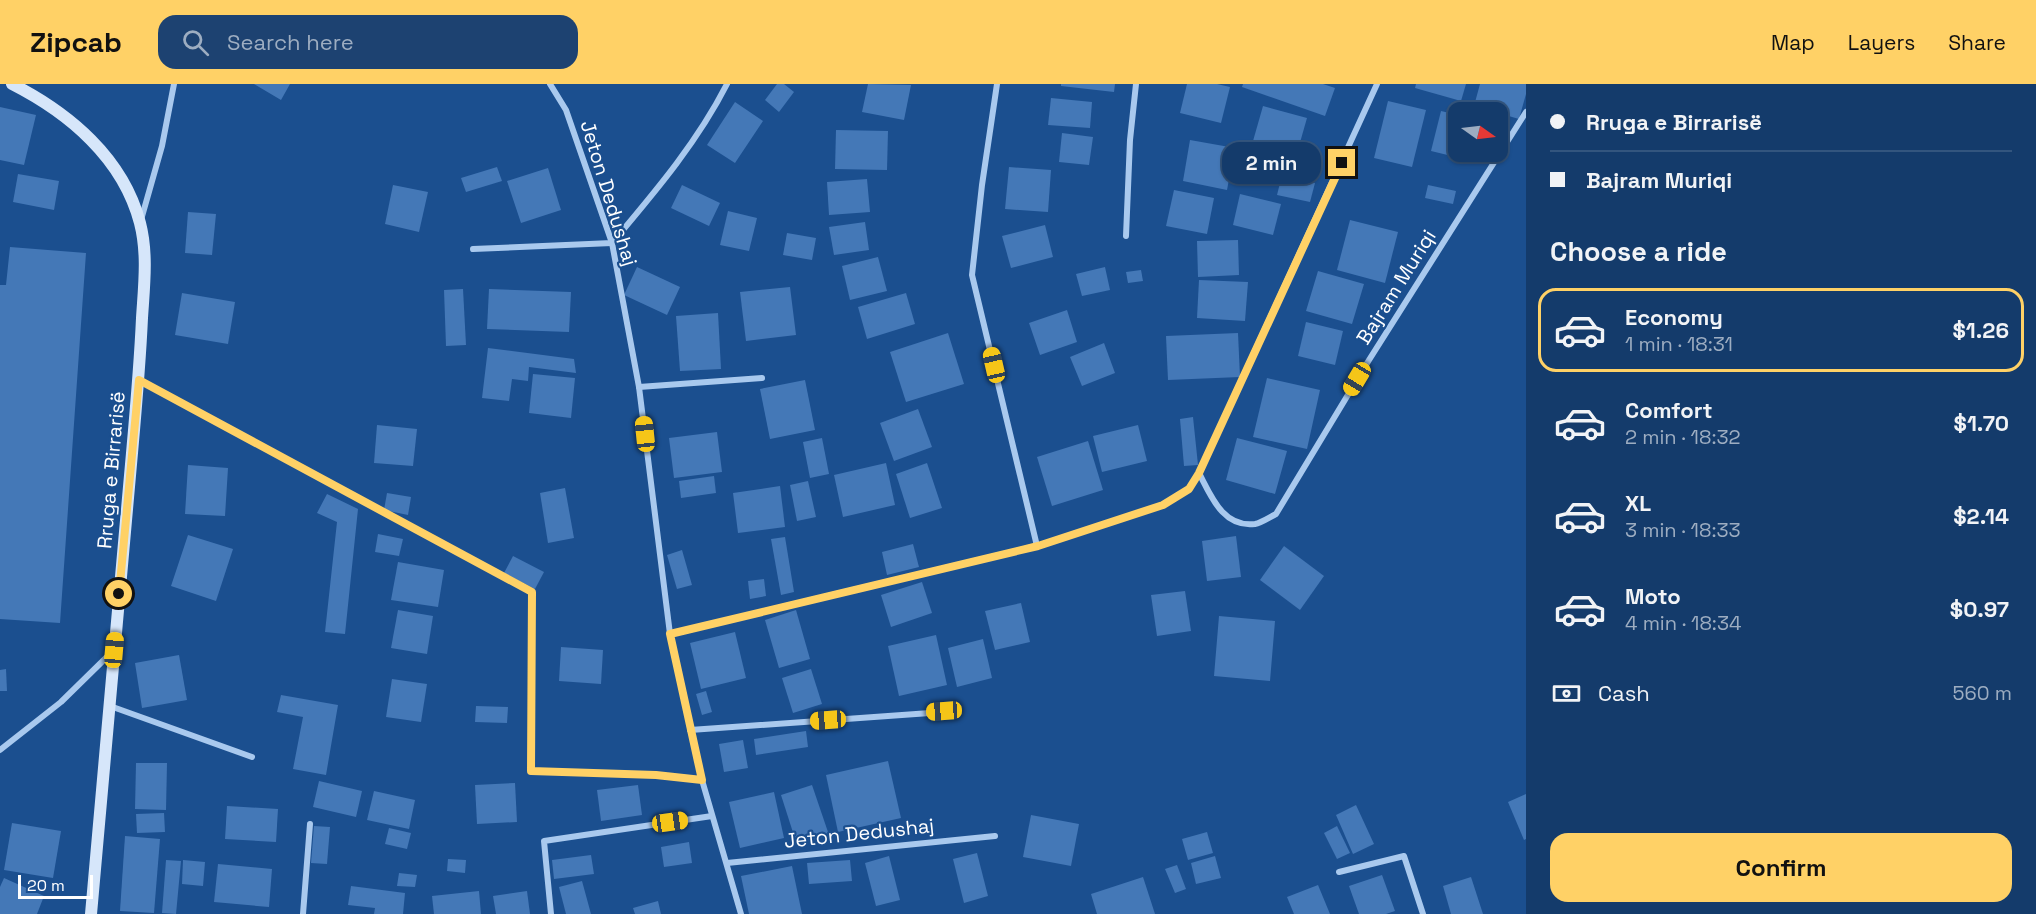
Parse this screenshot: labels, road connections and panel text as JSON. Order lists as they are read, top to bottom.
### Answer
{
  "streets": {
    "street": ["Jeton Dedushaj", "Bajram Muriqi", "Rruga e Birrarisë"]
  },
  "scale_bar": "20 m",
  "north": "right",
  "page": {
    "header": "Zipcab",
    "search": "Search here",
    "nav": ["Map", "Layers", "Share"],
    "banner": ["Rruga e Birrarisë", "Bajram Muriqi"],
    "bubble": "2 min",
    "heading": "Choose a ride",
    "list": [
      {
        "name": "Economy",
        "note": "1 min · 18:31",
        "value": "$1.26"
      },
      {
        "name": "Comfort",
        "note": "2 min · 18:32",
        "value": "$1.70"
      },
      {
        "name": "XL",
        "note": "3 min · 18:33",
        "value": "$2.14"
      },
      {
        "name": "Moto",
        "note": "4 min · 18:34",
        "value": "$0.97"
      }
    ],
    "pay": ["Cash", "560 m"],
    "buttons": "Confirm",
    "scale": "20 m"
  }
}
